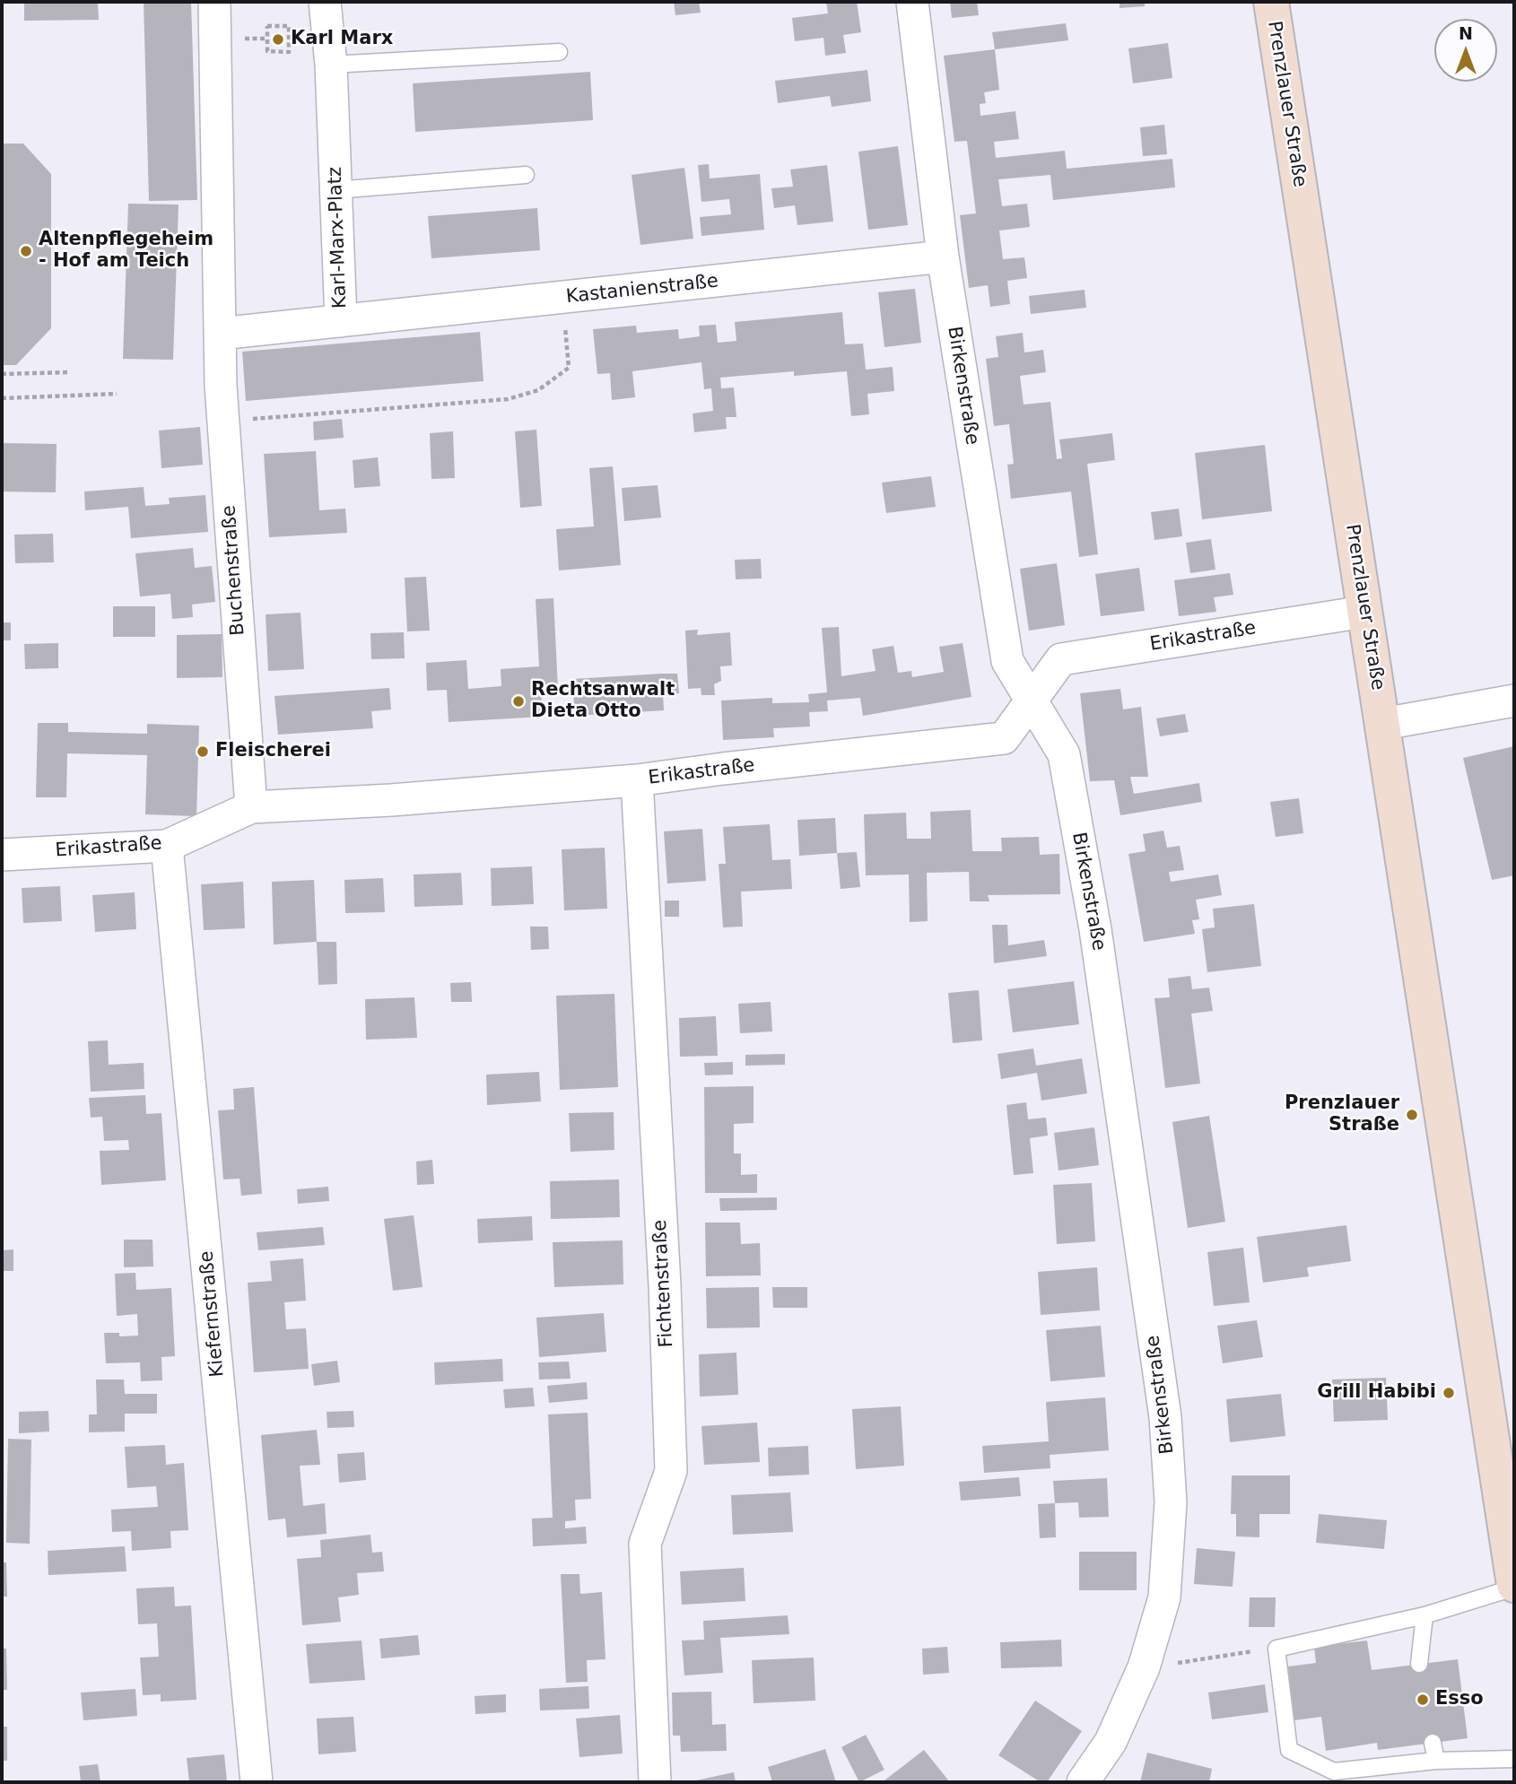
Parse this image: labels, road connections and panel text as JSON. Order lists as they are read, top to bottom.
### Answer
{
  "streets": {
    "main road": ["Prenzlauer Straße"],
    "street": [
      "Karl-Marx-Platz",
      "Kastanienstraße",
      "Birkenstraße",
      "Buchenstraße",
      "Erikastraße",
      "Fichtenstraße",
      "Kiefernstraße"
    ]
  },
  "crossings": [
    ["Prenzlauer Straße", "Erikastraße"],
    ["Karl-Marx-Platz", "Kastanienstraße"],
    ["Karl-Marx-Platz", "Buchenstraße"],
    ["Kastanienstraße", "Birkenstraße"],
    ["Birkenstraße", "Erikastraße"],
    ["Buchenstraße", "Erikastraße"],
    ["Erikastraße", "Fichtenstraße"],
    ["Erikastraße", "Kiefernstraße"]
  ],
  "places": [
    "Karl Marx",
    "Altenpflegeheim - Hof am Teich",
    "Rechtsanwalt Dieta Otto",
    "Fleischerei",
    "Prenzlauer Straße",
    "Grill Habibi",
    "Esso"
  ],
  "north": "top"
}
